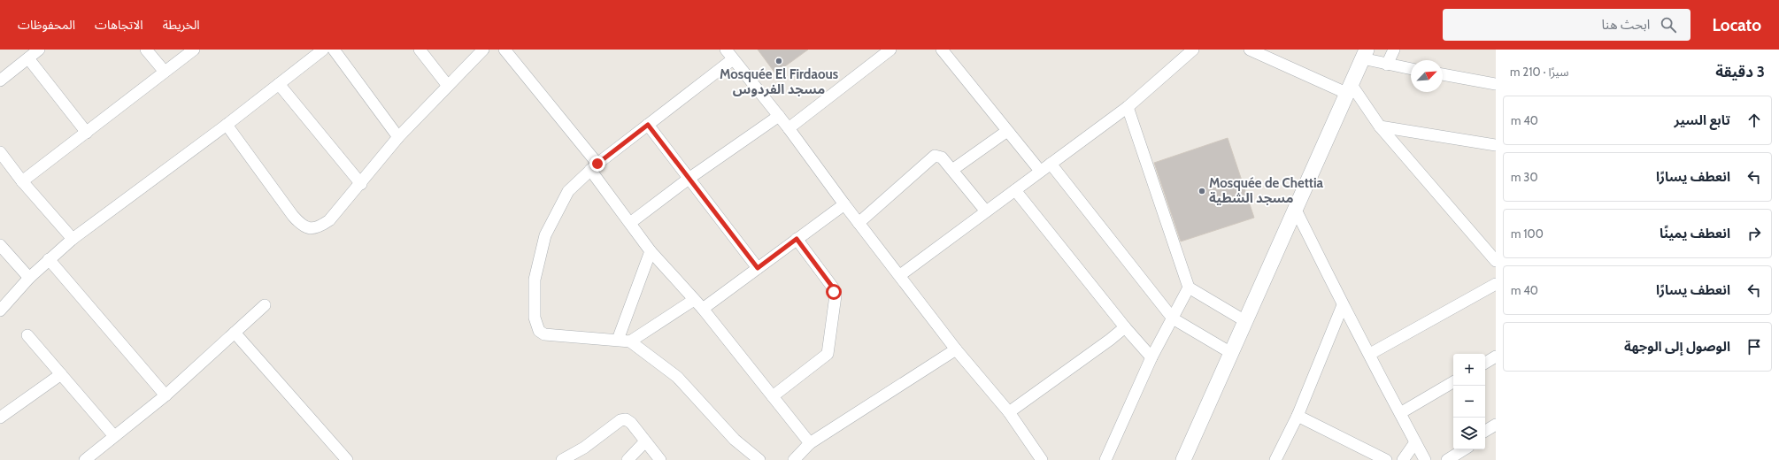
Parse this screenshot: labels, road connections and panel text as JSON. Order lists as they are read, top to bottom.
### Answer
{
  "places": ["Mosquée El Firdaous مسجد الفردوس", "Mosquée de Chettia مسجد الشطية"],
  "north": "top right",
  "page": {
    "header": "Locato",
    "search": "ابحث هنا",
    "nav": ["الخريطة", "الاتجاهات", "المحفوظات"],
    "heading": ["3 دقيقة", "سيرًا · 210 m"],
    "list": [
      ["تابع السير", "40 m"],
      ["انعطف يسارًا", "30 m"],
      ["انعطف يمينًا", "100 m"],
      ["انعطف يسارًا", "40 m"],
      "الوصول إلى الوجهة"
    ],
    "map_buttons": ["+", "−"]
  }
}
